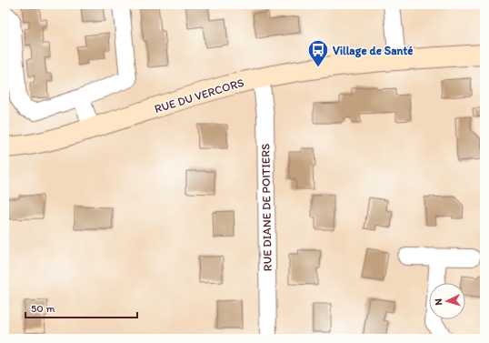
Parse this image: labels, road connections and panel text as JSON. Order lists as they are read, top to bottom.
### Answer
{
  "streets": {
    "street": ["RUE DU VERCORS", "RUE DIANE DE POITIERS"]
  },
  "crossings": [
    ["RUE DU VERCORS", "RUE DIANE DE POITIERS"]
  ],
  "places": {
    "bus stop": ["Village de Santé"]
  },
  "scale_bar": "50 m",
  "north": "left"
}
